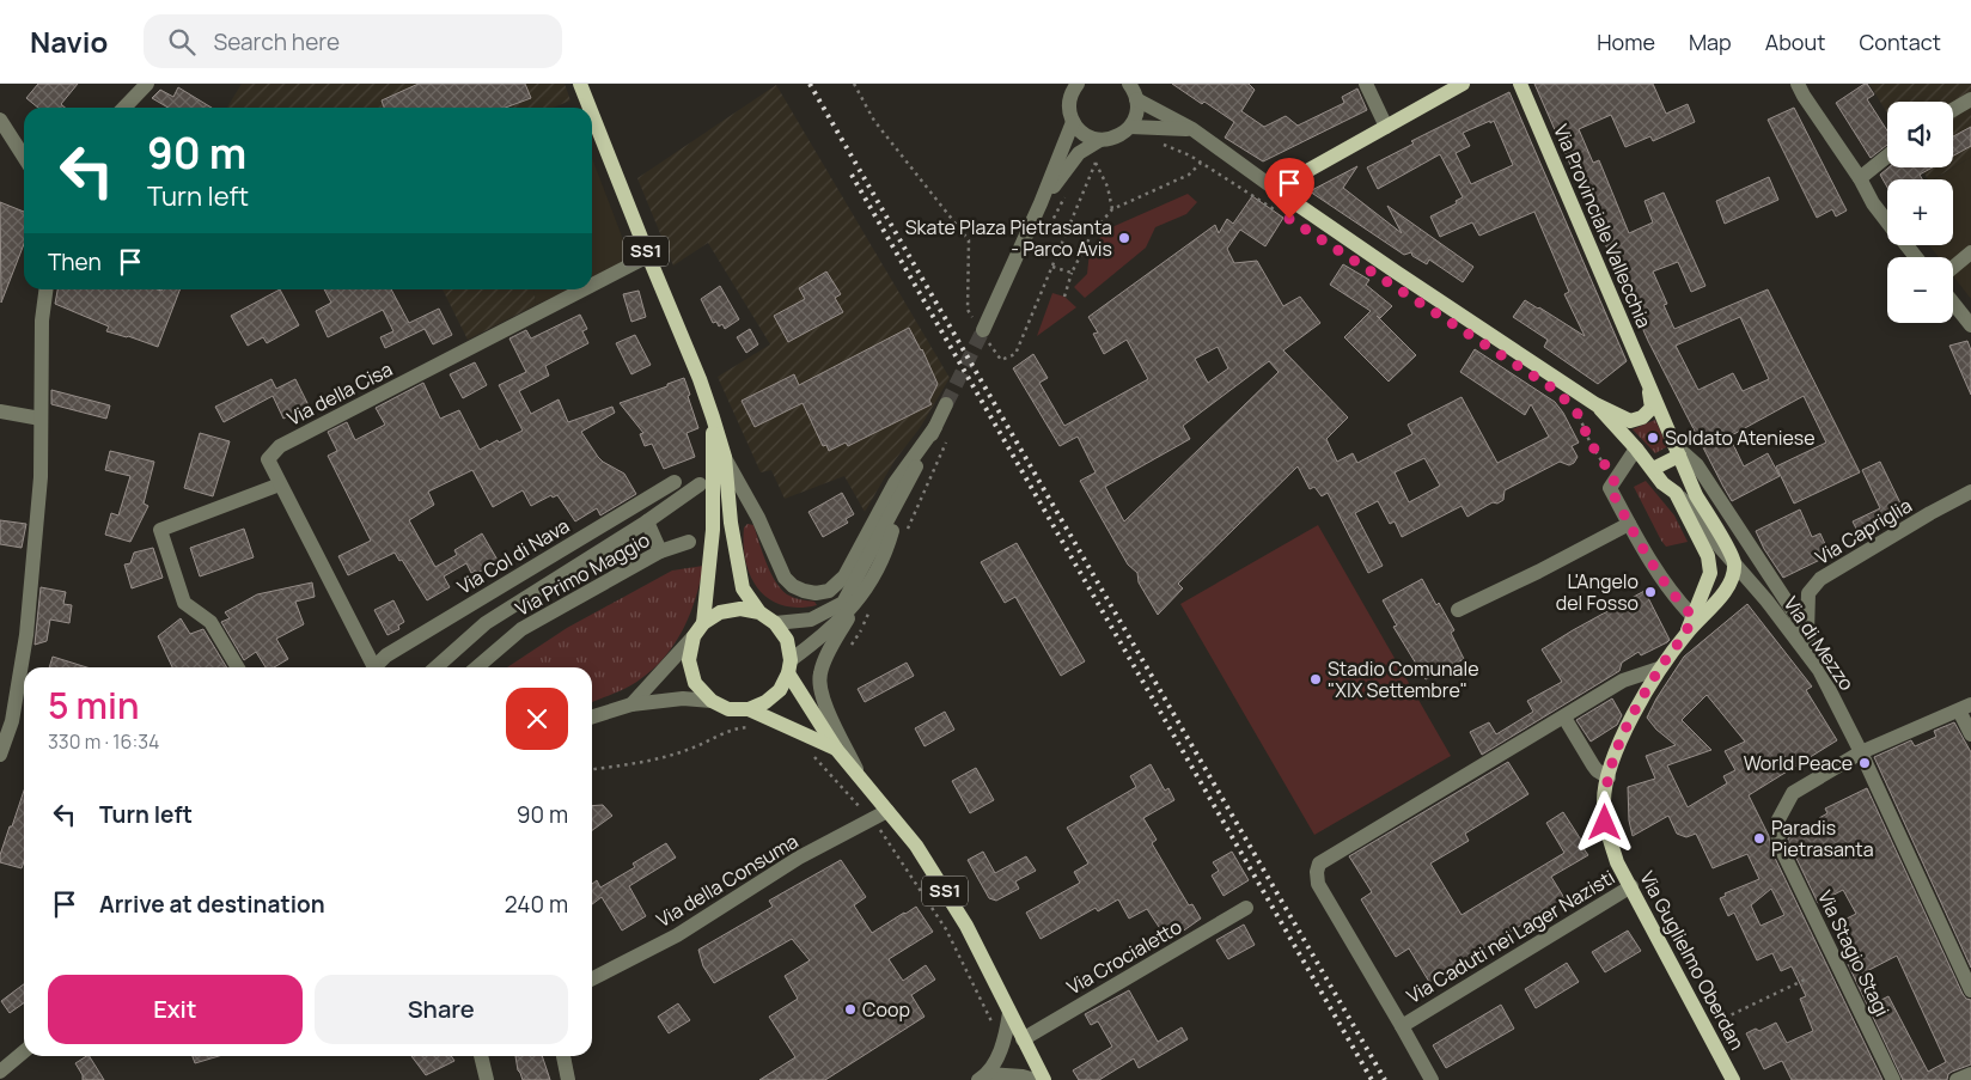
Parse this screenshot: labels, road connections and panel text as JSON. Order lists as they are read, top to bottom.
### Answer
{
  "streets": {
    "main road": ["Via Provinciale Vallecchia", "SS1", "Via Guglielmo Oberdan"],
    "street": [
      "Via della Cisa",
      "Via Capriglia",
      "Via Col di Nava",
      "Via Primo Maggio",
      "Via di Mezzo",
      "Via della Consuma",
      "Via Caduti nei Lager Nazisti",
      "Via Stagio Stagi",
      "Via Crocialetto"
    ]
  },
  "crossings": [
    ["Via Provinciale Vallecchia", "Via di Mezzo"],
    ["SS1", "Via della Cisa"],
    ["SS1", "Via della Consuma"],
    ["SS1", "Via Crocialetto"],
    ["Via Capriglia", "Via di Mezzo"],
    ["Via di Mezzo", "Via Stagio Stagi"],
    ["Via Caduti nei Lager Nazisti", "Via Guglielmo Oberdan"]
  ],
  "places": [
    "Skate Plaza Pietrasanta - Parco Avis",
    "Soldato Ateniese",
    "L'Angelo del Fosso",
    "Stadio Comunale \"XIX Settembre\"",
    "World Peace",
    "Paradis Pietrasanta",
    "Coop"
  ],
  "page": {
    "header": "Navio",
    "search": "Search here",
    "nav": [
      "Home",
      "Map",
      "About",
      "Contact"
    ],
    "map_buttons": ["+", "−"],
    "turn": ["90 m", "Turn left"],
    "then": "Then",
    "heading": ["5 min", "330 m · 16:34"],
    "list": [
      {
        "name": "Turn left",
        "value": "90 m"
      },
      {
        "name": "Arrive at destination",
        "value": "240 m"
      }
    ],
    "buttons": ["Exit", "Share"]
  }
}
